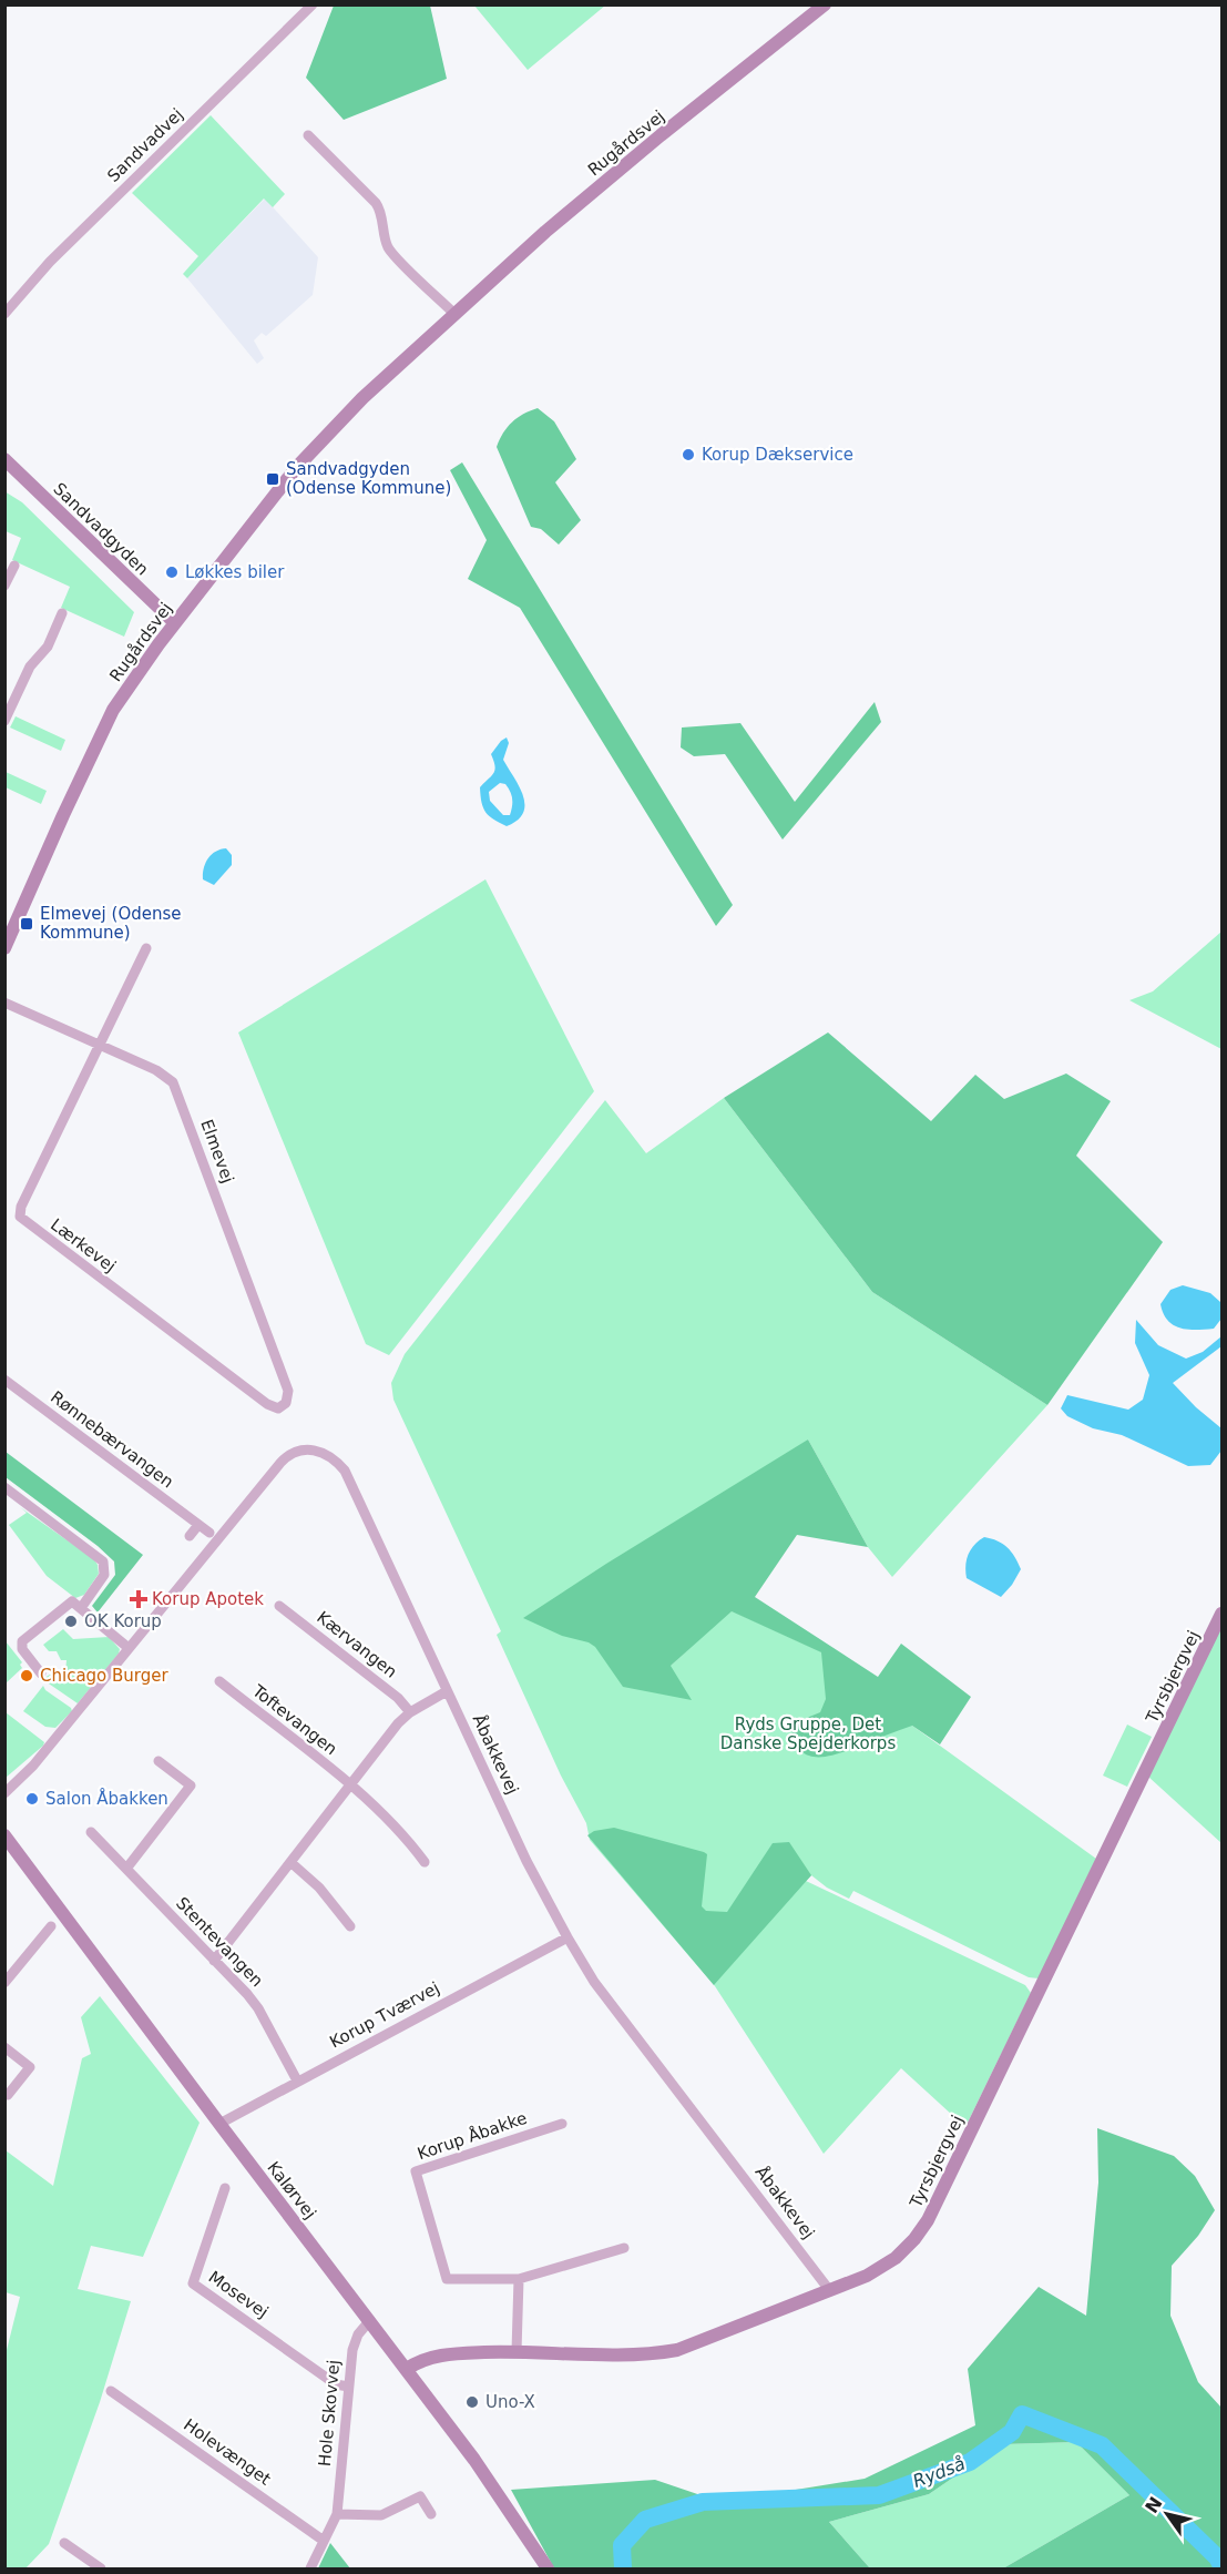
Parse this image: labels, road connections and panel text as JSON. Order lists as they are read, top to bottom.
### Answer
{
  "streets": {
    "street": [
      "Rugårdsvej",
      "Sandvadvej",
      "Sandvadgyden",
      "Elmevej",
      "Lærkevej",
      "Rønnebærvangen",
      "Kærvangen",
      "Tyrsbjergvej",
      "Toftevangen",
      "Åbakkevej",
      "Stentevangen",
      "Korup Tværvej",
      "Korup Åbakke",
      "Kalørvej",
      "Mosevej",
      "Hole Skovvej",
      "Holevænget"
    ]
  },
  "crossings": [
    ["Rugårdsvej", "Sandvadgyden"],
    ["Elmevej", "Lærkevej"],
    ["Tyrsbjergvej", "Åbakkevej"],
    ["Tyrsbjergvej", "Kalørvej"],
    ["Åbakkevej", "Korup Tværvej"],
    ["Stentevangen", "Korup Tværvej"],
    ["Korup Tværvej", "Kalørvej"],
    ["Kalørvej", "Hole Skovvej"],
    ["Mosevej", "Hole Skovvej"],
    ["Hole Skovvej", "Holevænget"]
  ],
  "water": ["Rydså"],
  "parks": ["Ryds Gruppe, Det Danske Spejderkorps"],
  "places": {
    "other": [
      "Korup Dækservice",
      "Løkkes biler",
      "OK Korup",
      "Chicago Burger",
      "Salon Åbakken",
      "Uno-X"
    ],
    "transit": ["Sandvadgyden (Odense Kommune)", "Elmevej (Odense Kommune)"],
    "health": ["Korup Apotek"]
  },
  "north": "top left"
}
